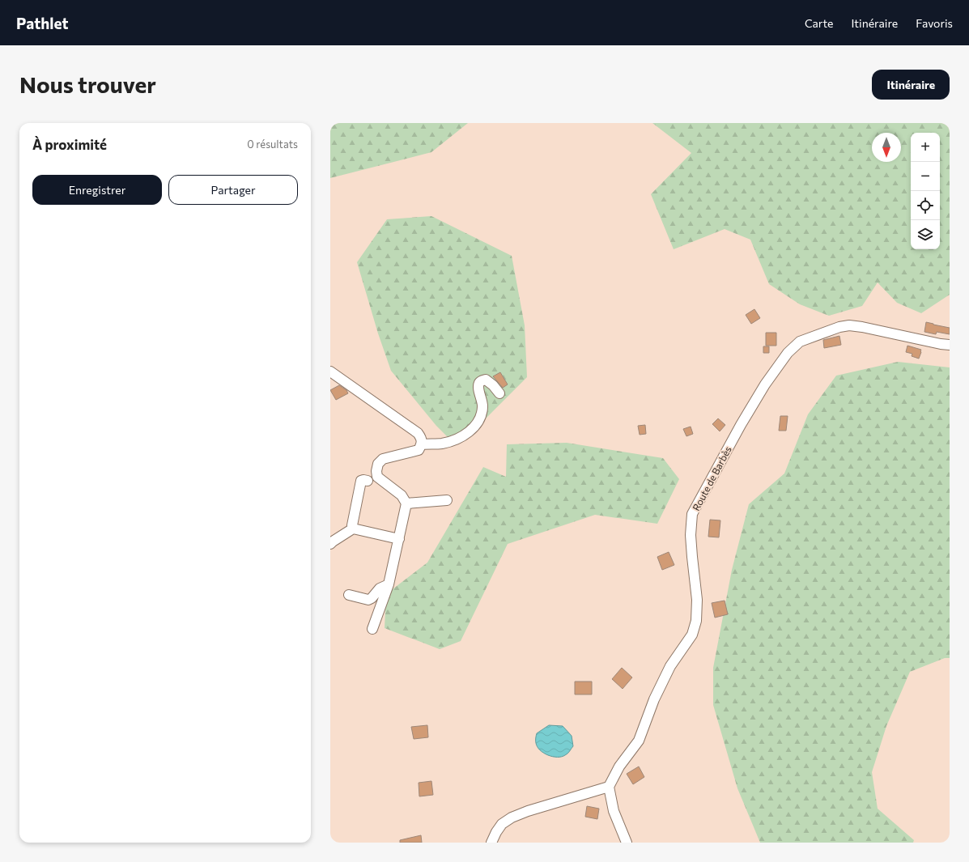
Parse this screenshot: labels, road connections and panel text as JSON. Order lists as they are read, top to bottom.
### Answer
{
  "streets": {
    "street": ["Route de Barbès"]
  },
  "north": "bottom",
  "page": {
    "header": "Pathlet",
    "nav": ["Carte", "Itinéraire", "Favoris"],
    "buttons": [
      "Itinéraire",
      ["Enregistrer", "Partager"]
    ],
    "title": "Nous trouver",
    "heading": ["À proximité", "0 résultats"],
    "map_buttons": ["+", "−"]
  }
}
